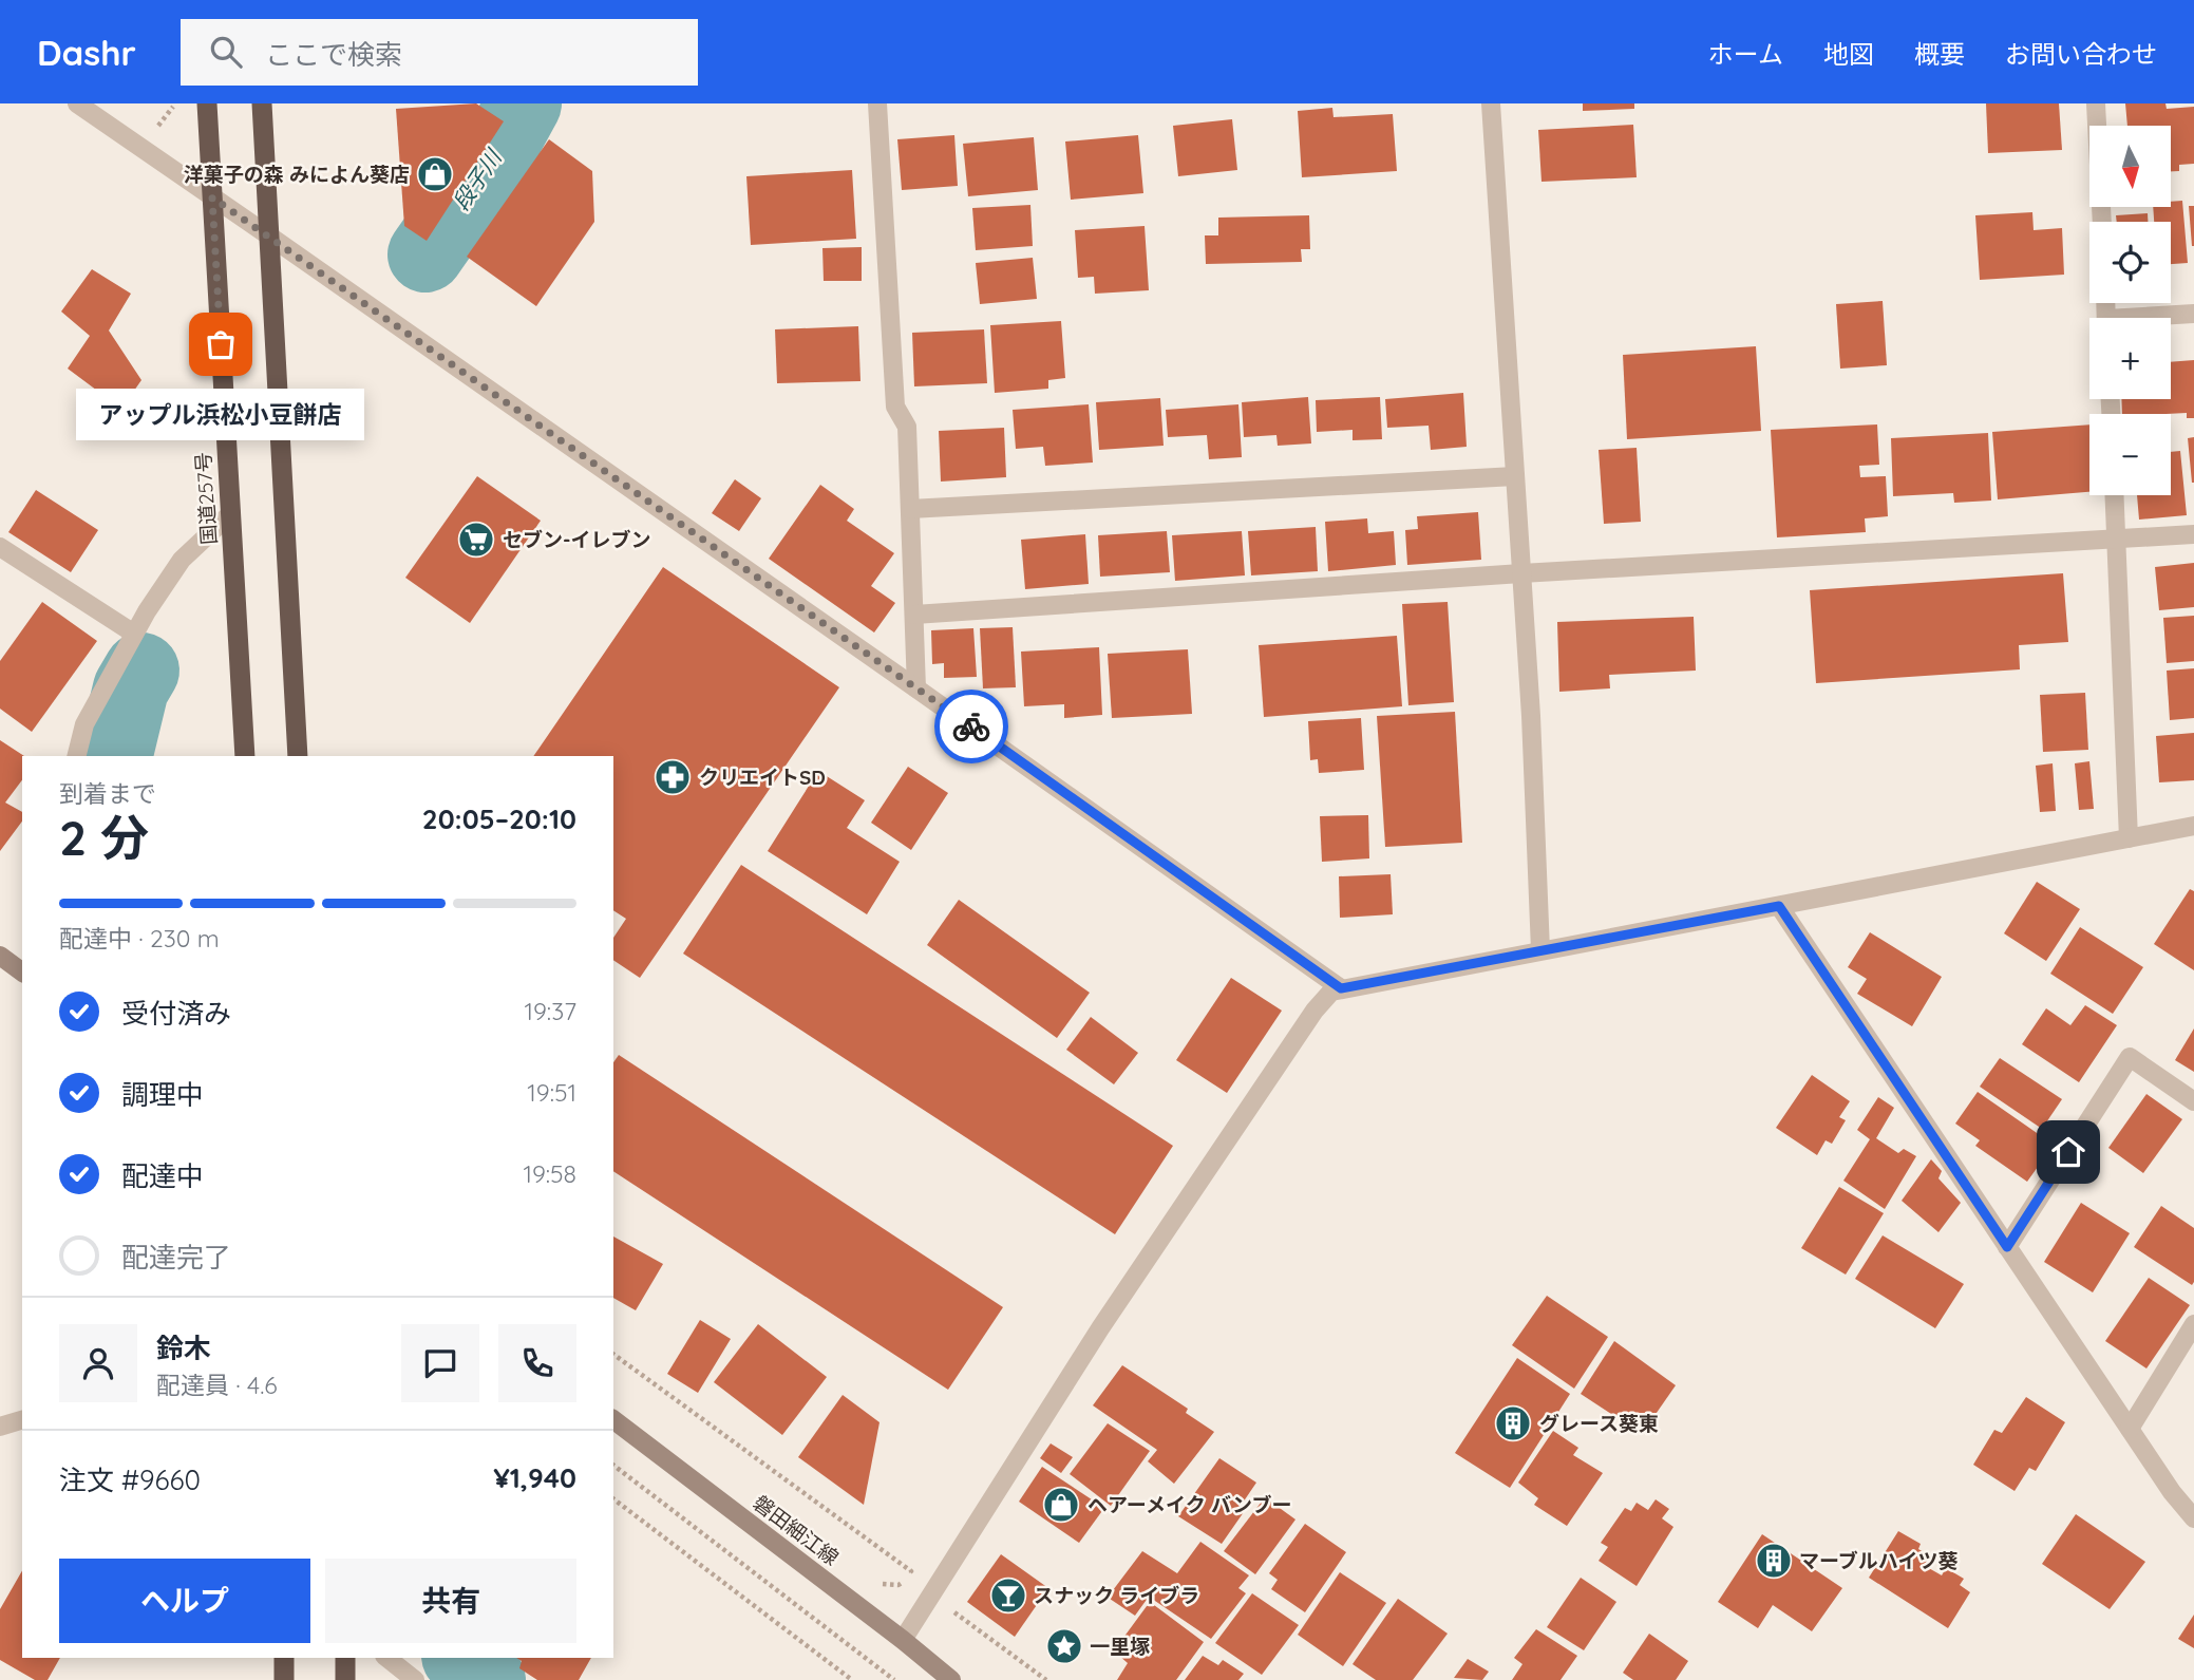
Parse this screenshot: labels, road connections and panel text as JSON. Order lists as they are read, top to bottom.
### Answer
{
  "streets": {
    "highway": ["国道257号"],
    "main road": ["磐田細江線"]
  },
  "water": ["段子川"],
  "places": {
    "shop": ["洋菓子の森 みによん葵店", "ヘアーメイク バンブー"],
    "other": ["アップル浜松小豆餅店"],
    "supermarket": ["セブン-イレブン"],
    "pharmacy": ["クリエイトSD"],
    "building": ["グレース葵東", "マーブルハイツ葵"],
    "bar": ["スナック ライブラ"],
    "place": ["一里塚"]
  },
  "north": "bottom",
  "page": {
    "header": "Dashr",
    "search": "ここで検索",
    "nav": [
      "ホーム",
      "地図",
      "概要",
      "お問い合わせ"
    ],
    "map_buttons": ["+", "−"],
    "bubble": "アップル浜松小豆餅店",
    "heading": ["2 分", "到着まで", "20:05–20:10"],
    "panel": [
      "鈴木",
      "配達員 · 4.6",
      "注文 #9660",
      "¥1,940"
    ],
    "bar": "配達中 · 230 m",
    "list": [
      ["受付済み", "19:37"],
      ["調理中", "19:51"],
      ["配達中", "19:58"],
      "配達完了"
    ],
    "buttons": ["ヘルプ", "共有"]
  }
}
